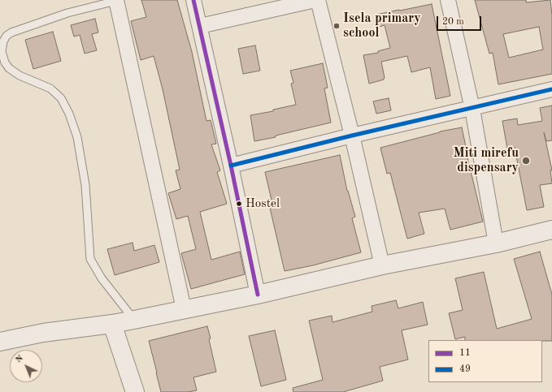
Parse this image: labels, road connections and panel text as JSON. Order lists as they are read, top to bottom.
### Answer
{
  "places": ["Isela primary school", "Miti mirefu dispensary", "Hostel"],
  "lines": ["transit line 11", "transit line 49"],
  "legend": ["11", "49"],
  "scale_bar": "20 m",
  "north": "top left"
}
